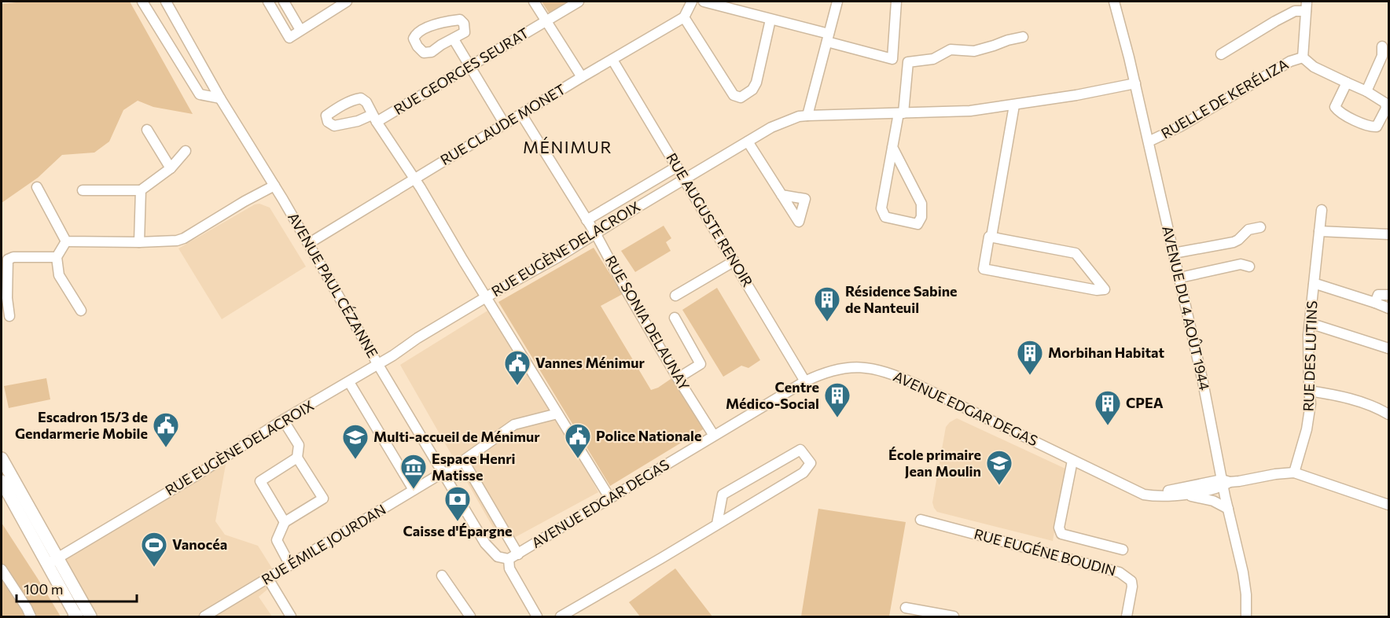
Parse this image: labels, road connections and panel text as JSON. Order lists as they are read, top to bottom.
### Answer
{
  "streets": {
    "street": [
      "RUE GEORGES SEURAT",
      "RUELLE DE KERÉLIZA",
      "RUE CLAUDE MONET",
      "RUE AUGUSTE RENOIR",
      "RUE EUGÈNE DELACROIX",
      "AVENUE PAUL CÉZANNE",
      "AVENUE DU 4 AOÛT 1944",
      "RUE SONIA DELAUNAY",
      "RUE DES LUTINS",
      "AVENUE EDGAR DEGAS",
      "RUE ÉMILE JOURDAN",
      "RUE EUGÉNE BOUDIN"
    ]
  },
  "crossings": [
    ["RUE GEORGES SEURAT", "RUE CLAUDE MONET"],
    ["RUELLE DE KERÉLIZA", "AVENUE DU 4 AOÛT 1944"],
    ["RUE CLAUDE MONET", "RUE AUGUSTE RENOIR"],
    ["RUE CLAUDE MONET", "AVENUE PAUL CÉZANNE"],
    ["RUE CLAUDE MONET", "RUE SONIA DELAUNAY"],
    ["RUE AUGUSTE RENOIR", "RUE EUGÈNE DELACROIX"],
    ["RUE AUGUSTE RENOIR", "AVENUE EDGAR DEGAS"],
    ["RUE EUGÈNE DELACROIX", "AVENUE PAUL CÉZANNE"],
    ["RUE EUGÈNE DELACROIX", "AVENUE DU 4 AOÛT 1944"],
    ["RUE EUGÈNE DELACROIX", "RUE SONIA DELAUNAY"],
    ["AVENUE PAUL CÉZANNE", "AVENUE EDGAR DEGAS"],
    ["AVENUE PAUL CÉZANNE", "RUE ÉMILE JOURDAN"],
    ["AVENUE DU 4 AOÛT 1944", "AVENUE EDGAR DEGAS"],
    ["RUE SONIA DELAUNAY", "AVENUE EDGAR DEGAS"]
  ],
  "districts": ["MÉNIMUR"],
  "places": {
    "building": [
      "Résidence Sabine de Nanteuil",
      "Morbihan Habitat",
      "Centre Médico-Social",
      "CPEA"
    ],
    "public building": ["Vannes Ménimur", "Escadron 15/3 de Gendarmerie Mobile", "Police Nationale"],
    "school or university": ["Multi-accueil de Ménimur", "École primaire Jean Moulin"],
    "museum": ["Espace Henri Matisse"],
    "bank": ["Caisse d'Épargne"],
    "sports": ["Vanocéa"]
  },
  "scale_bar": "100 m"
}
